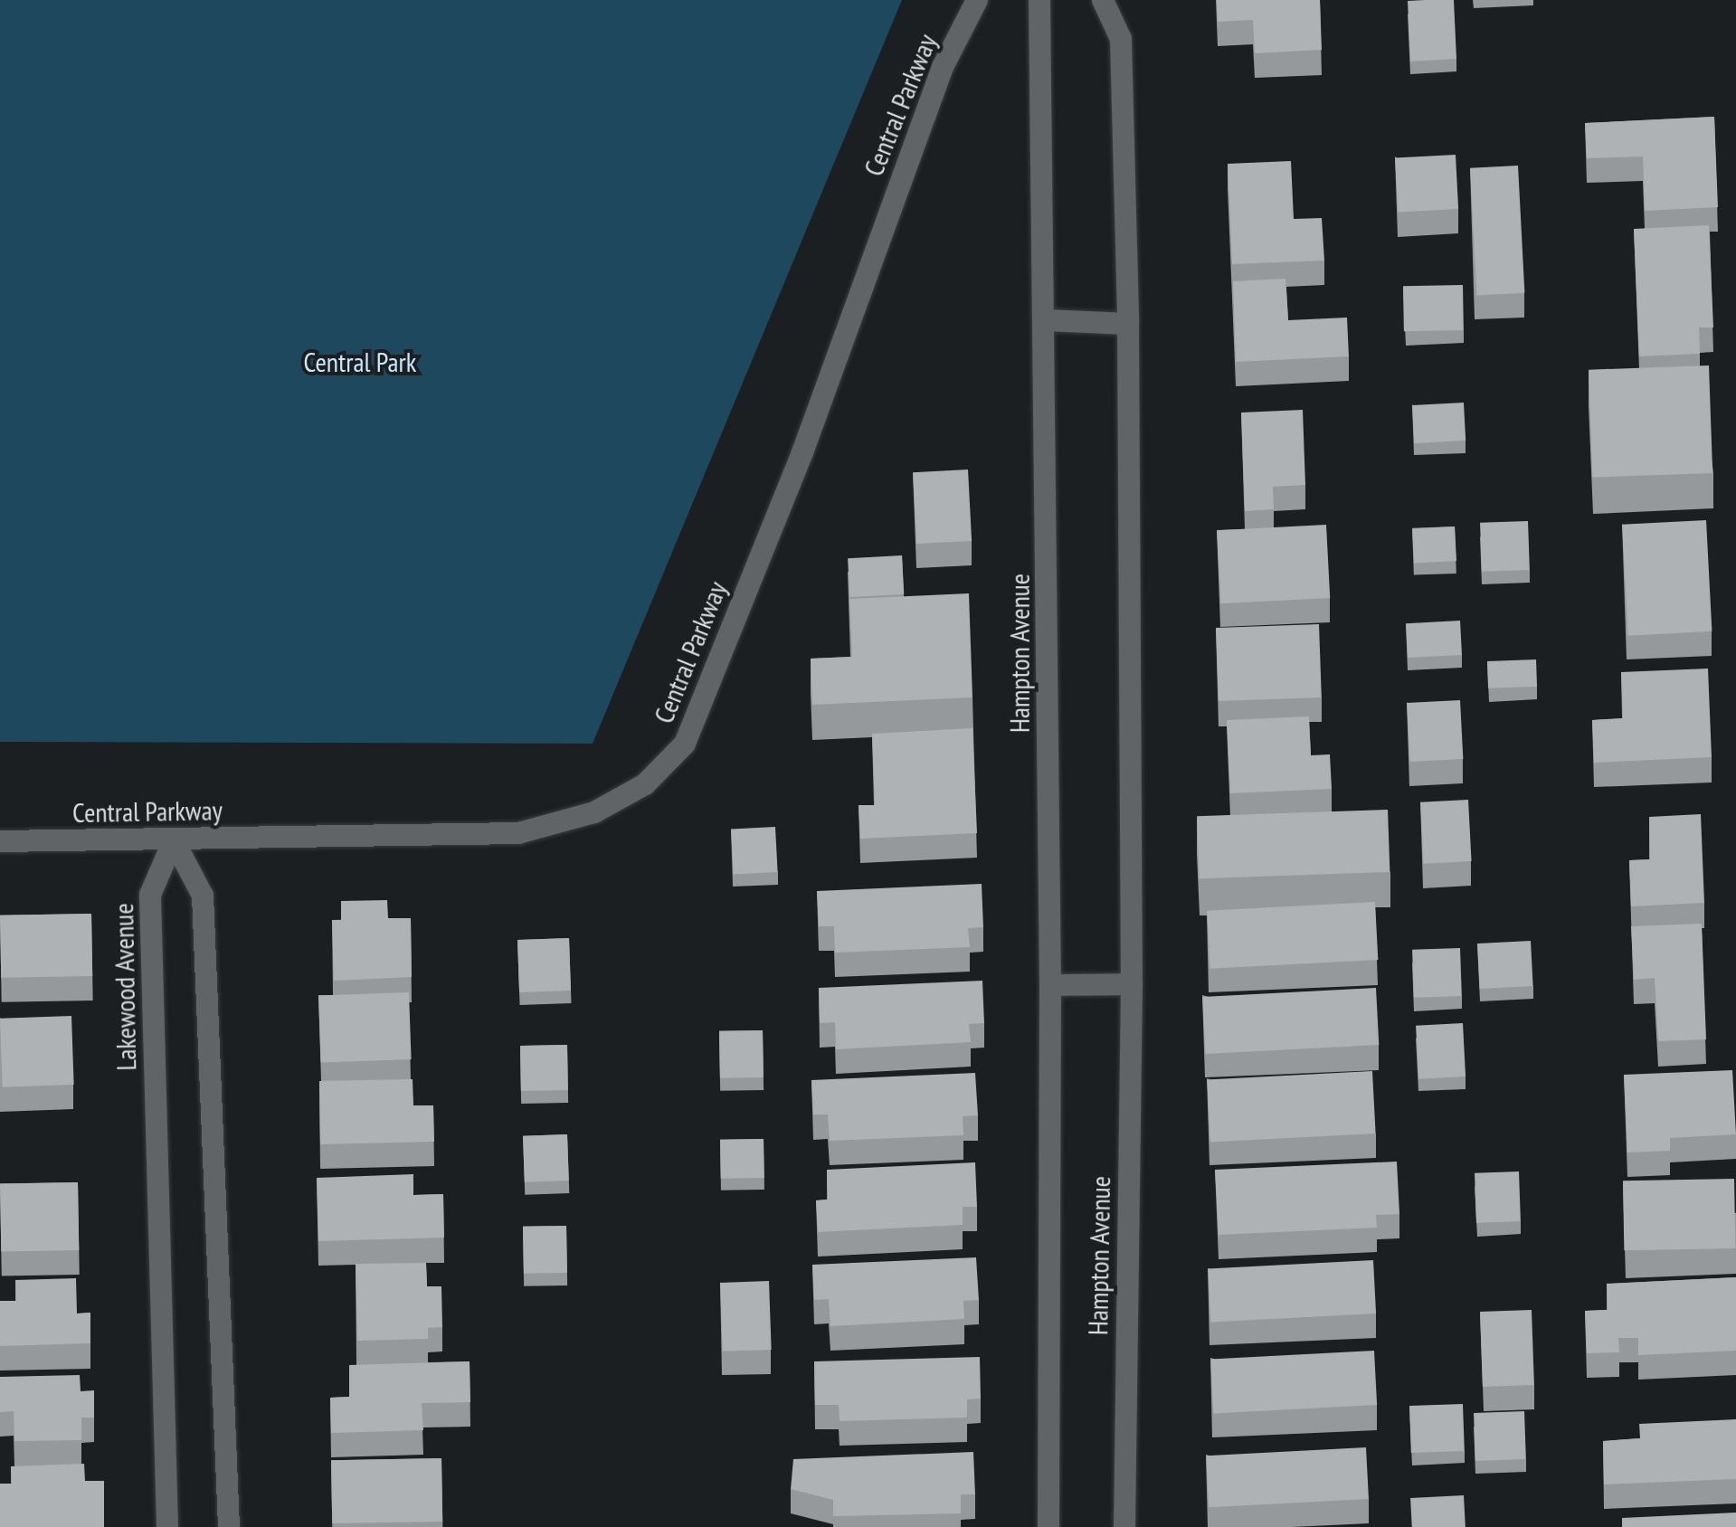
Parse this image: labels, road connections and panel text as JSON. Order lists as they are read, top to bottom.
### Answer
{
  "streets": {
    "street": ["Central Parkway", "Hampton Avenue", "Lakewood Avenue"]
  },
  "crossings": [
    ["Central Parkway", "Lakewood Avenue"]
  ],
  "parks": ["Central Park"]
}
